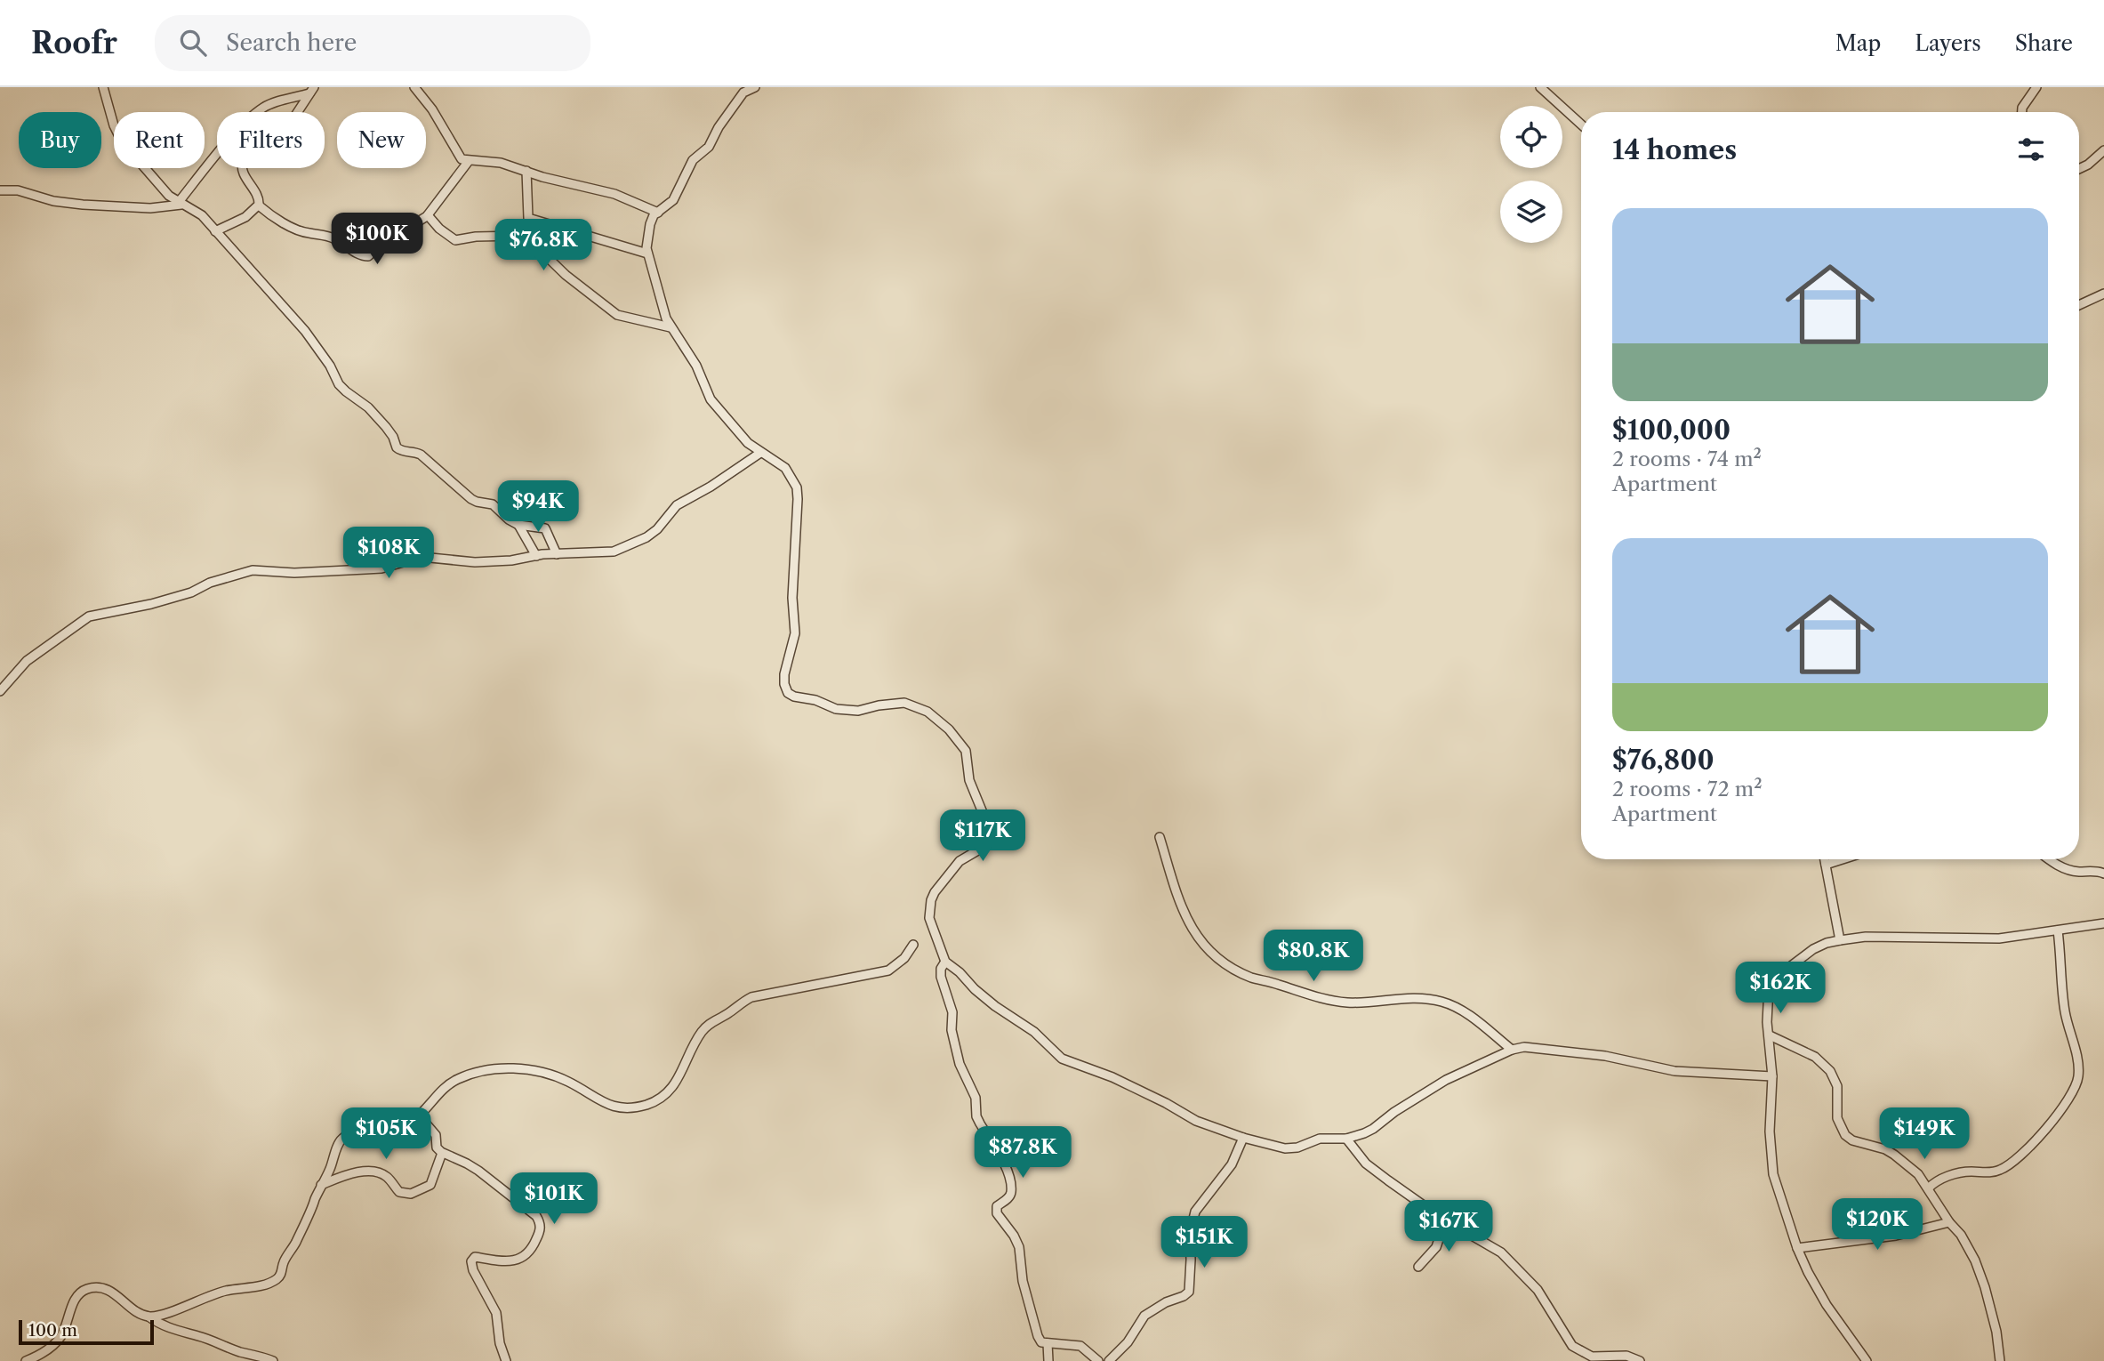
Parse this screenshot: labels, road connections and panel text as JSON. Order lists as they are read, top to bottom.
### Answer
{
  "scale_bar": "100 m",
  "page": {
    "header": "Roofr",
    "search": "Search here",
    "nav": ["Map", "Layers", "Share"],
    "chip": [
      "Buy",
      "Rent",
      "Filters",
      "New"
    ],
    "heading": "14 homes",
    "list": [
      {
        "name": "$100,000",
        "note": "2 rooms · 74 m² · Apartment"
      },
      {
        "name": "$76,800",
        "note": "2 rooms · 72 m² · Apartment"
      }
    ],
    "price": [
      "$100K",
      "$76.8K",
      "$94K",
      "$108K",
      "$117K",
      "$80.8K",
      "$162K",
      "$105K",
      "$149K",
      "$87.8K",
      "$101K",
      "$120K",
      "$167K",
      "$151K"
    ],
    "scale": "100 m"
  }
}
